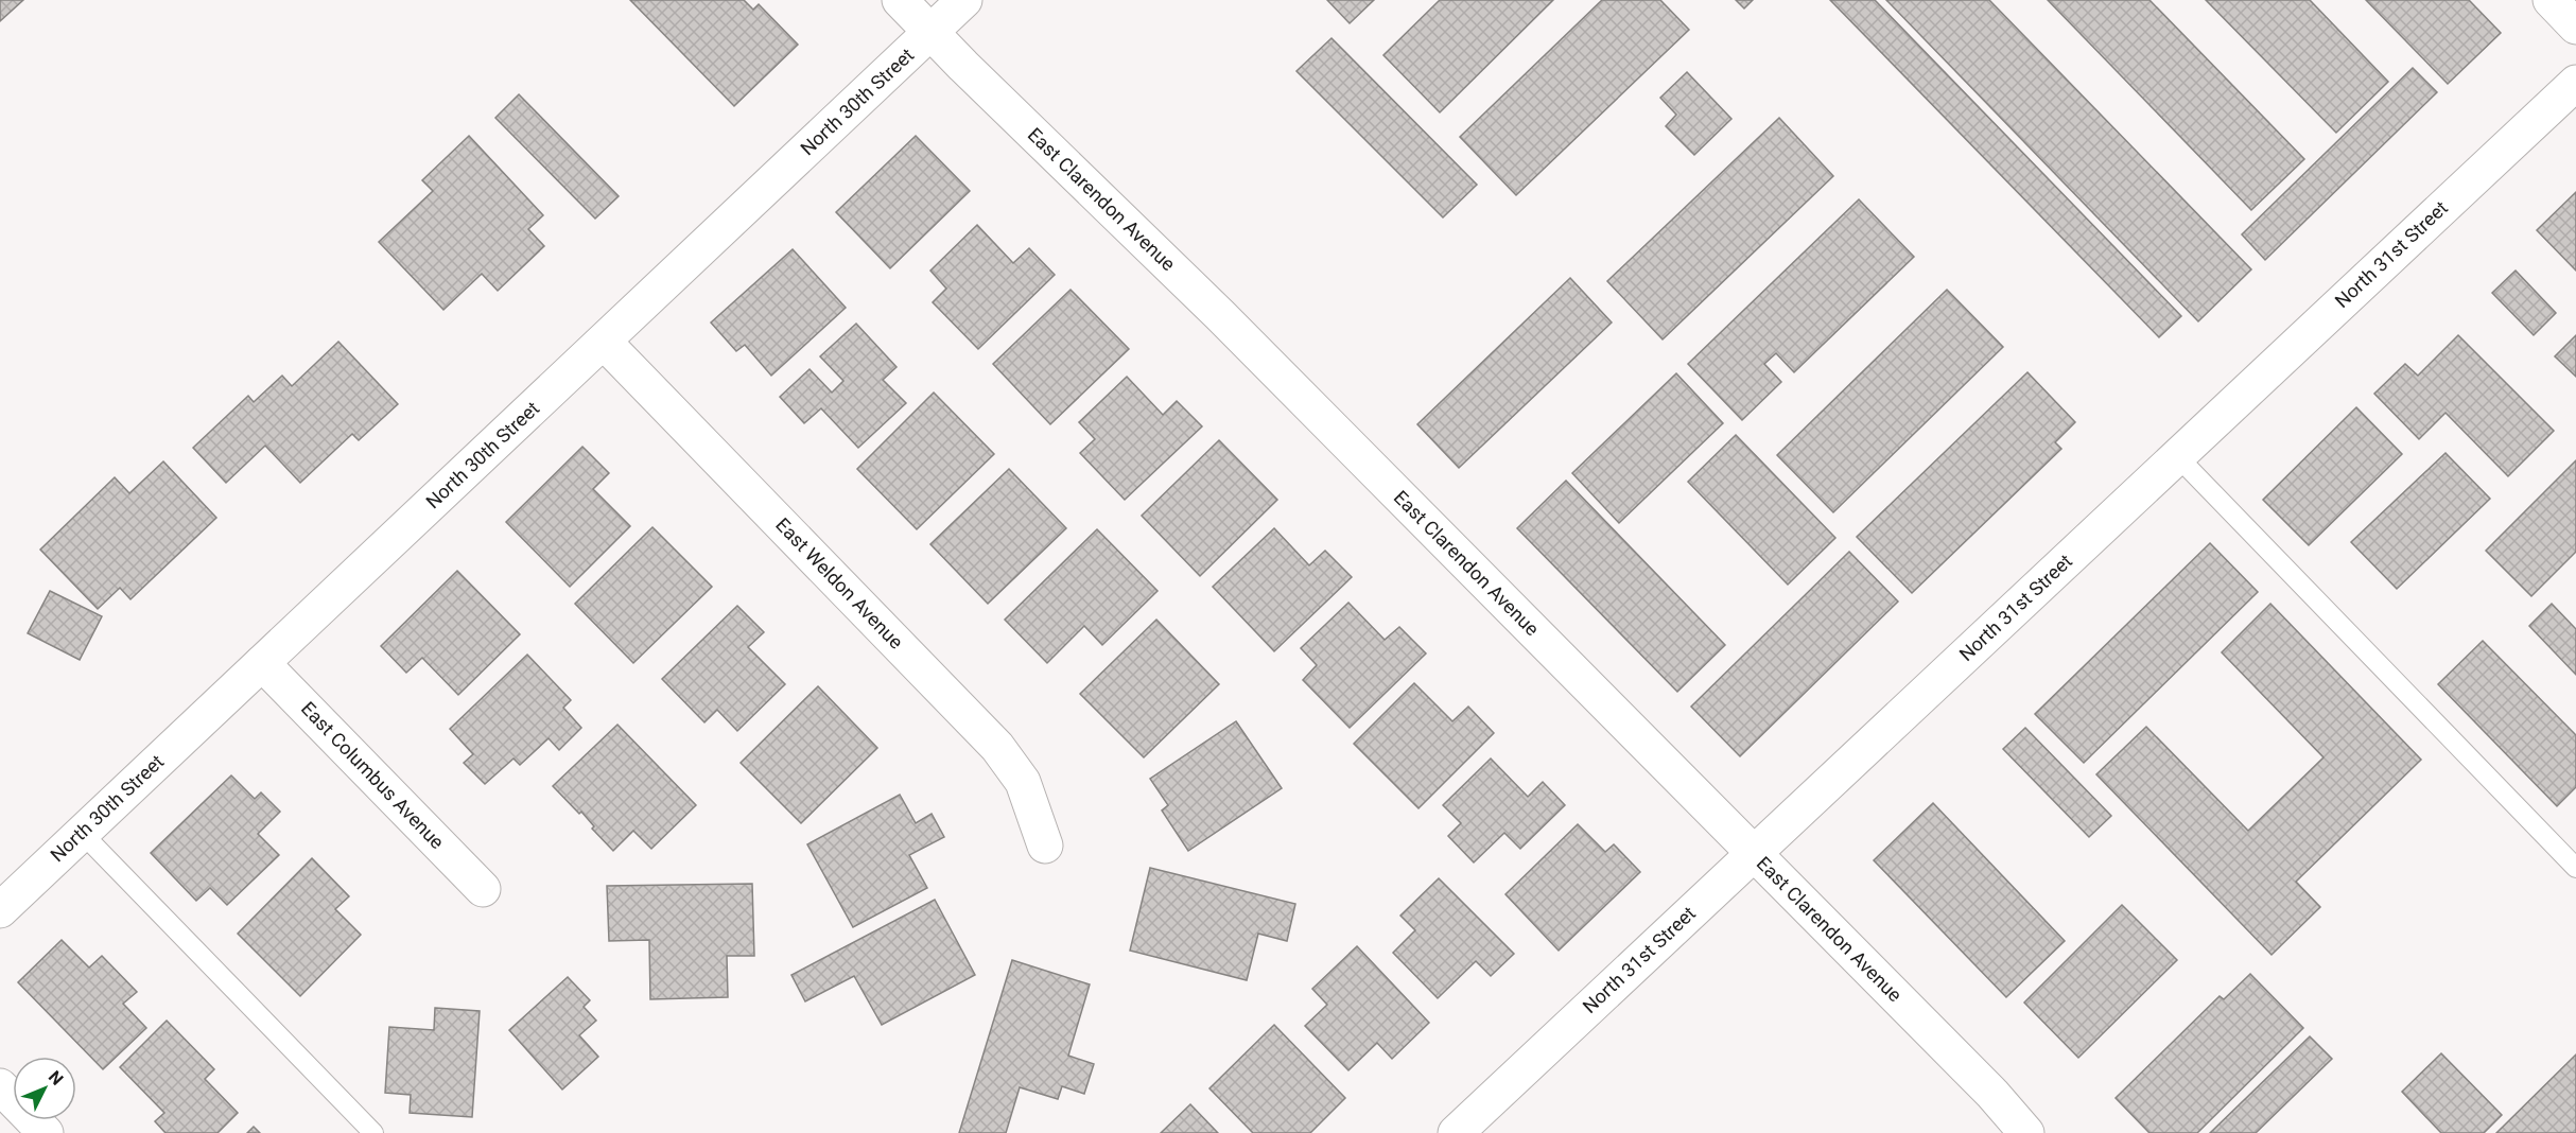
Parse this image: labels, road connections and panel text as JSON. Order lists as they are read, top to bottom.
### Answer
{
  "streets": {
    "street": [
      "North 30th Street",
      "East Clarendon Avenue",
      "North 31st Street",
      "East Weldon Avenue",
      "East Columbus Avenue"
    ]
  },
  "crossings": [
    ["North 30th Street", "East Clarendon Avenue"],
    ["North 30th Street", "East Weldon Avenue"],
    ["North 30th Street", "East Columbus Avenue"],
    ["East Clarendon Avenue", "North 31st Street"]
  ],
  "north": "top right"
}
